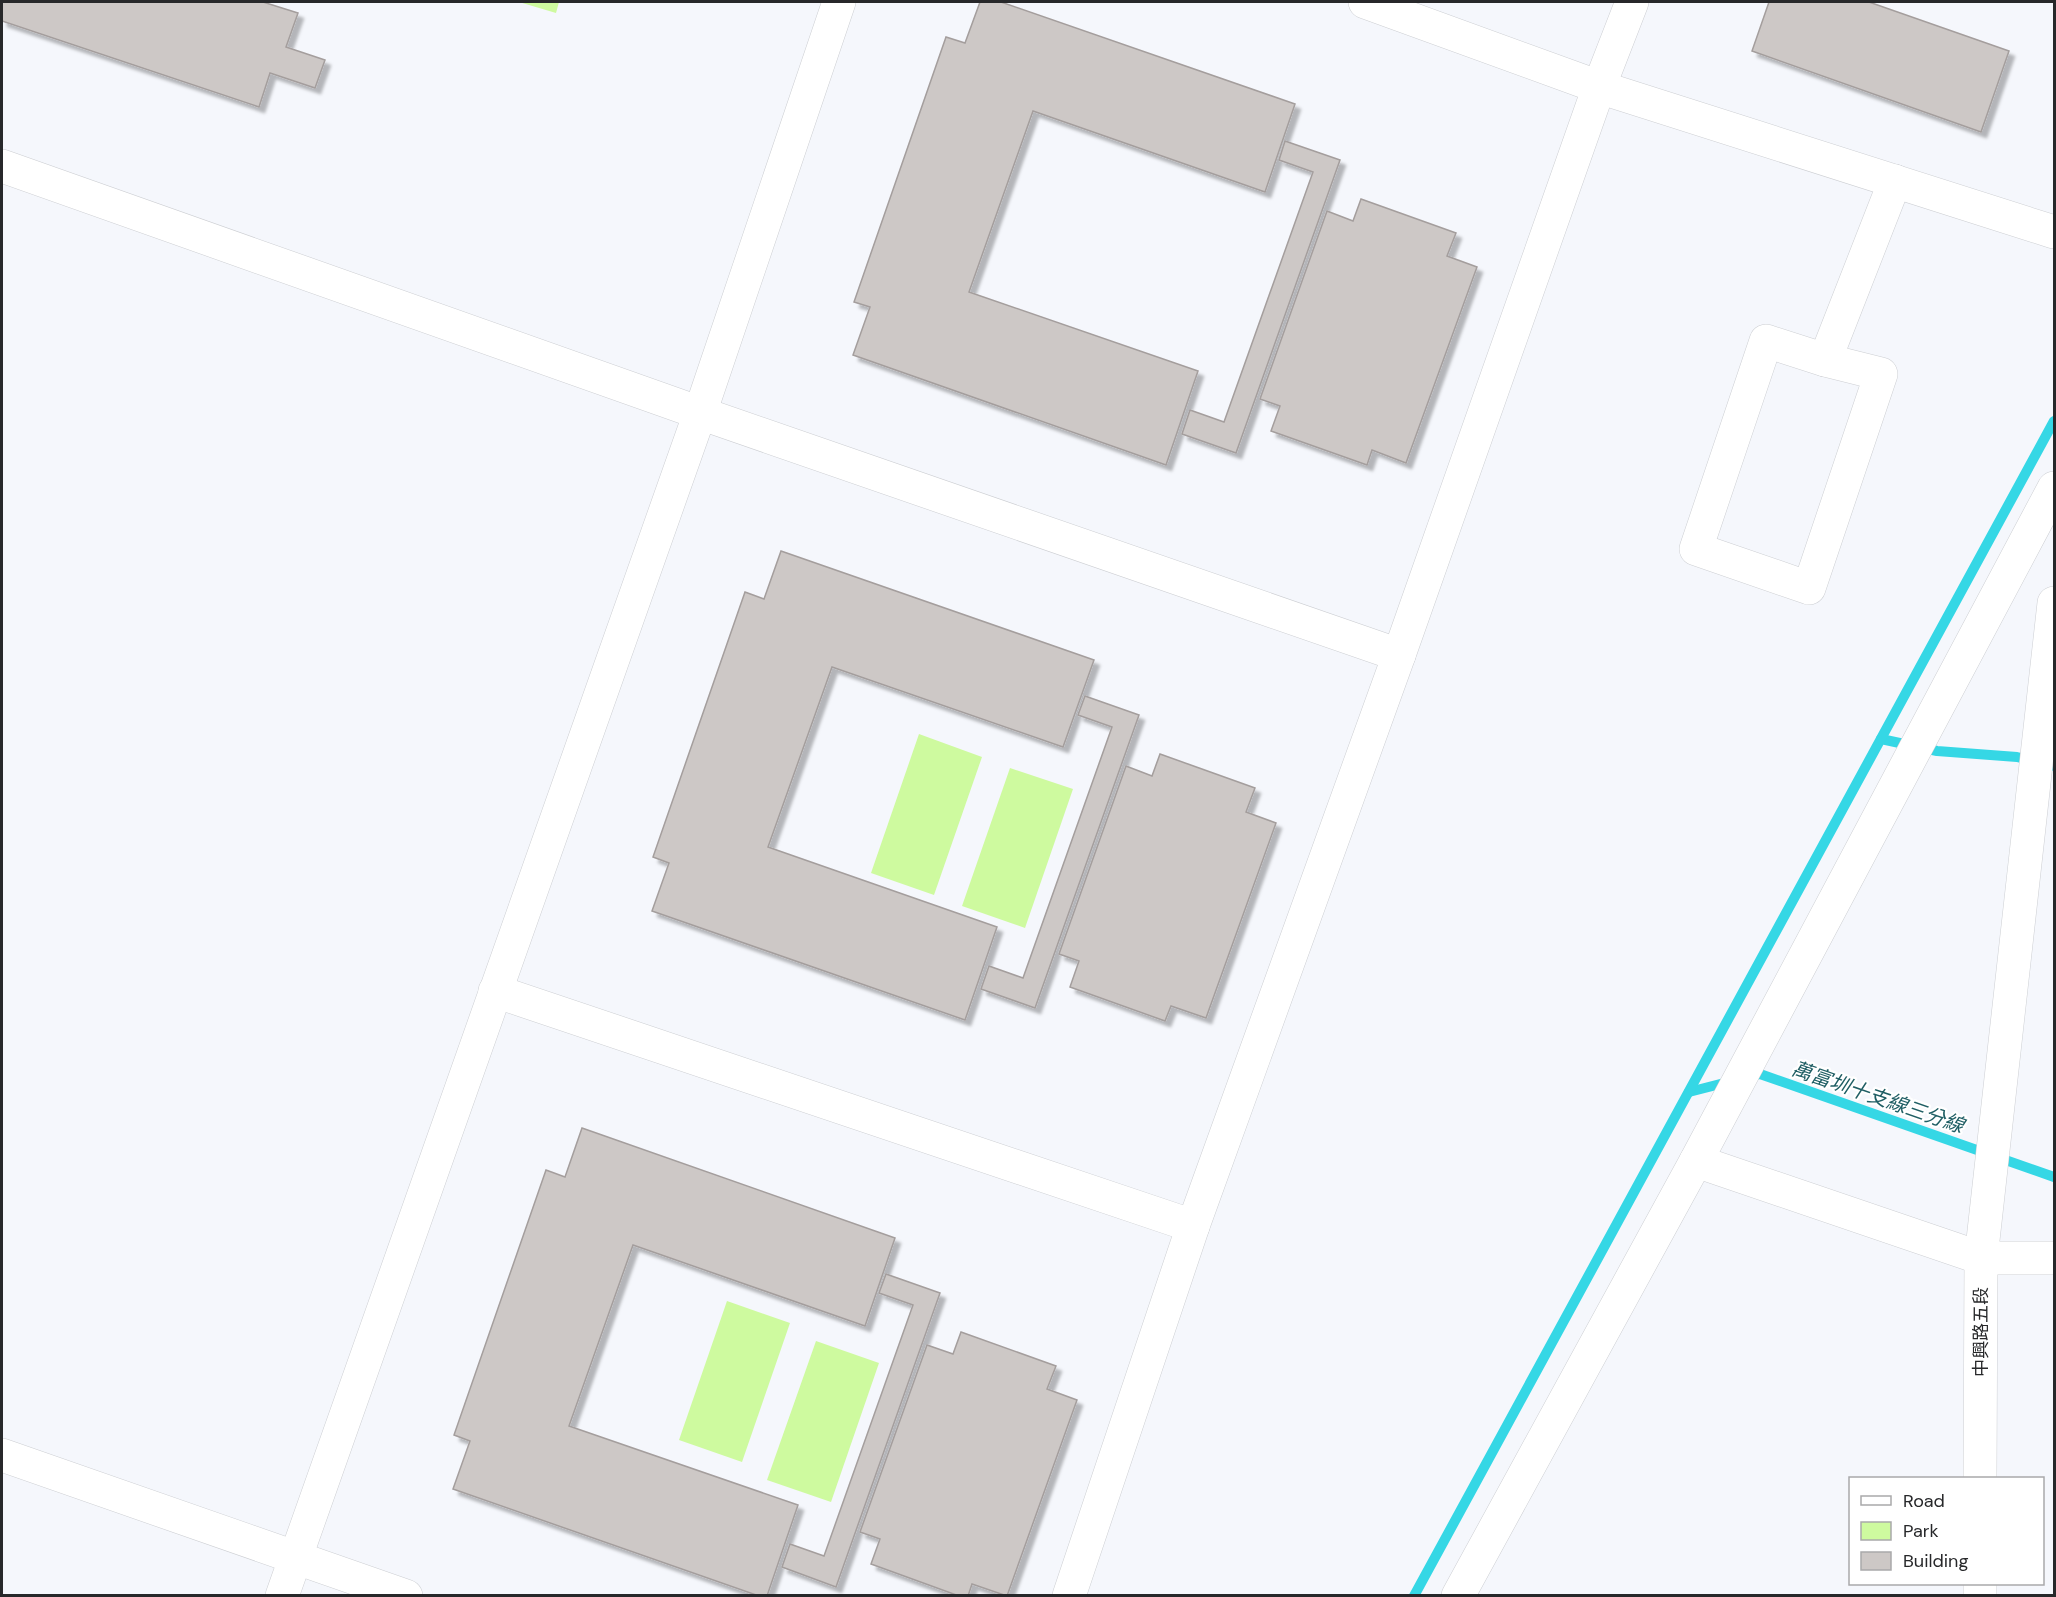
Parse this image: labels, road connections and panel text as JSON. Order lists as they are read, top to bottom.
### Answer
{
  "streets": {
    "street": ["中興路五段"]
  },
  "water": ["萬富圳十支線三分線"],
  "legend": ["Road", "Park", "Building"]
}
